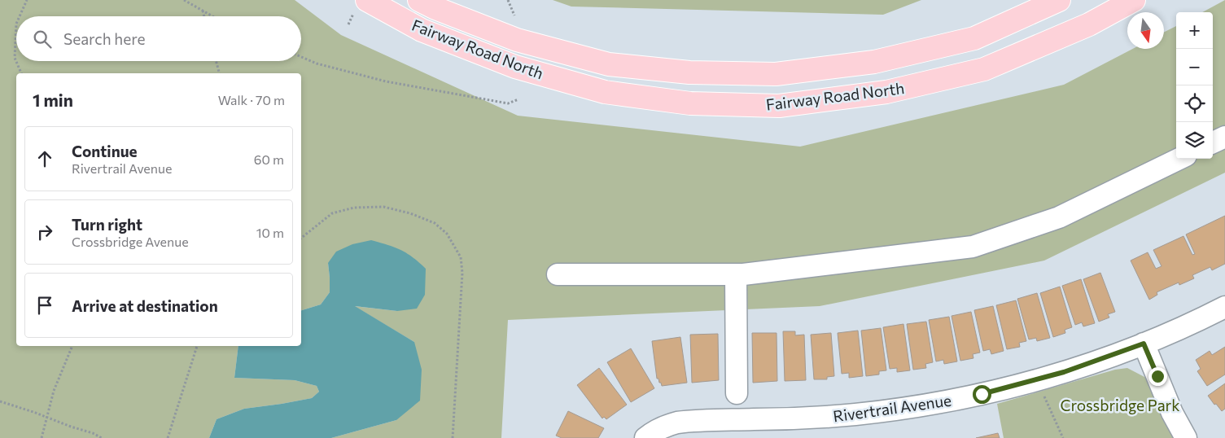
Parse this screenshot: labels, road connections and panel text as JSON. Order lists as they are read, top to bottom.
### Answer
{
  "streets": {
    "main road": ["Fairway Road North"],
    "street": ["Rivertrail Avenue"]
  },
  "parks": ["Crossbridge Park"],
  "north": "bottom",
  "page": {
    "map_buttons": ["+", "−"],
    "search": "Search here",
    "heading": ["1 min", "Walk · 70 m"],
    "list": [
      ["Continue", "Rivertrail Avenue", "60 m"],
      ["Turn right", "Crossbridge Avenue", "10 m"],
      "Arrive at destination"
    ]
  }
}
